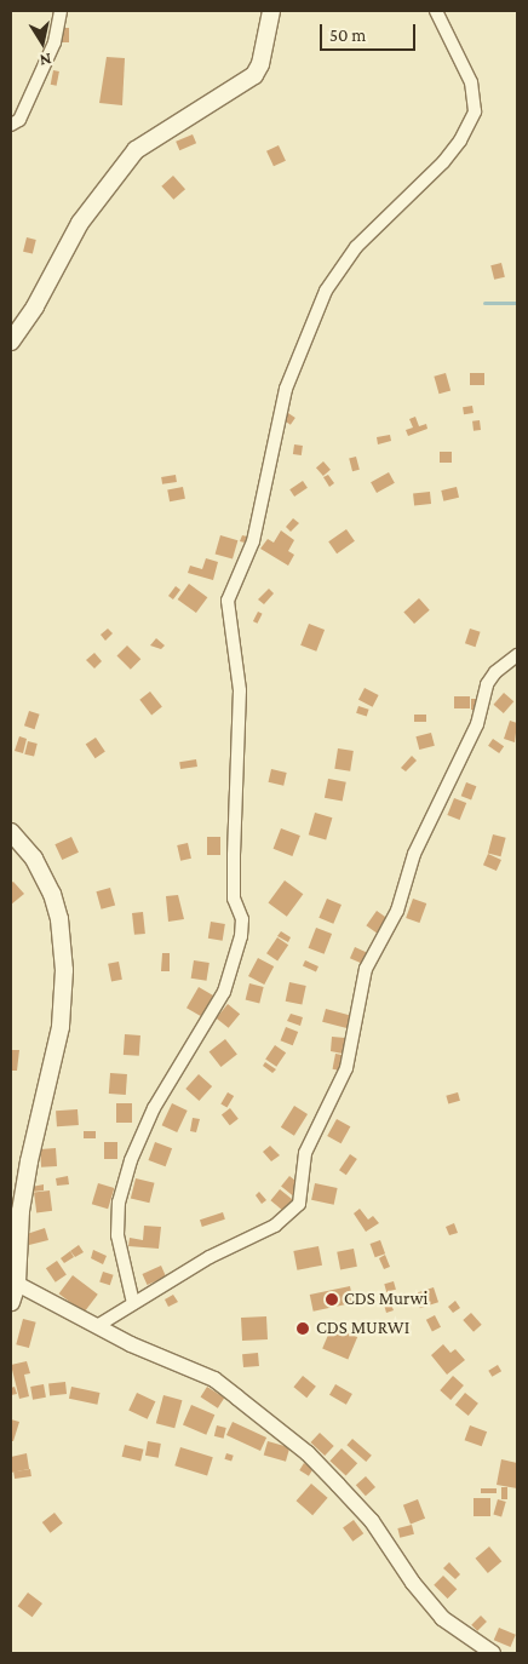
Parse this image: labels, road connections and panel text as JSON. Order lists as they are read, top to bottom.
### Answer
{
  "places": ["CDS Murwi", "CDS MURWI"],
  "scale_bar": "50 m",
  "north": "bottom"
}
